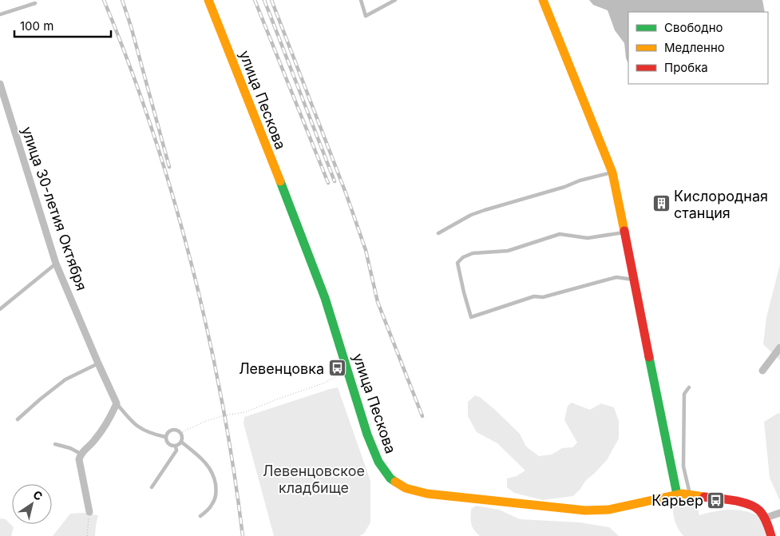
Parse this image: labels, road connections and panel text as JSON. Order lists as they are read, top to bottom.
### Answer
{
  "streets": {
    "street": ["улица Пескова", "улица 30-летия Октября"]
  },
  "parks": ["Левенцовское кладбище"],
  "places": {
    "building": ["Кислородная станция"],
    "bus stop": ["Левенцовка", "Карьер"]
  },
  "legend": ["Свободно", "Медленно", "Пробка"],
  "scale_bar": "100 m",
  "north": "top right"
}
